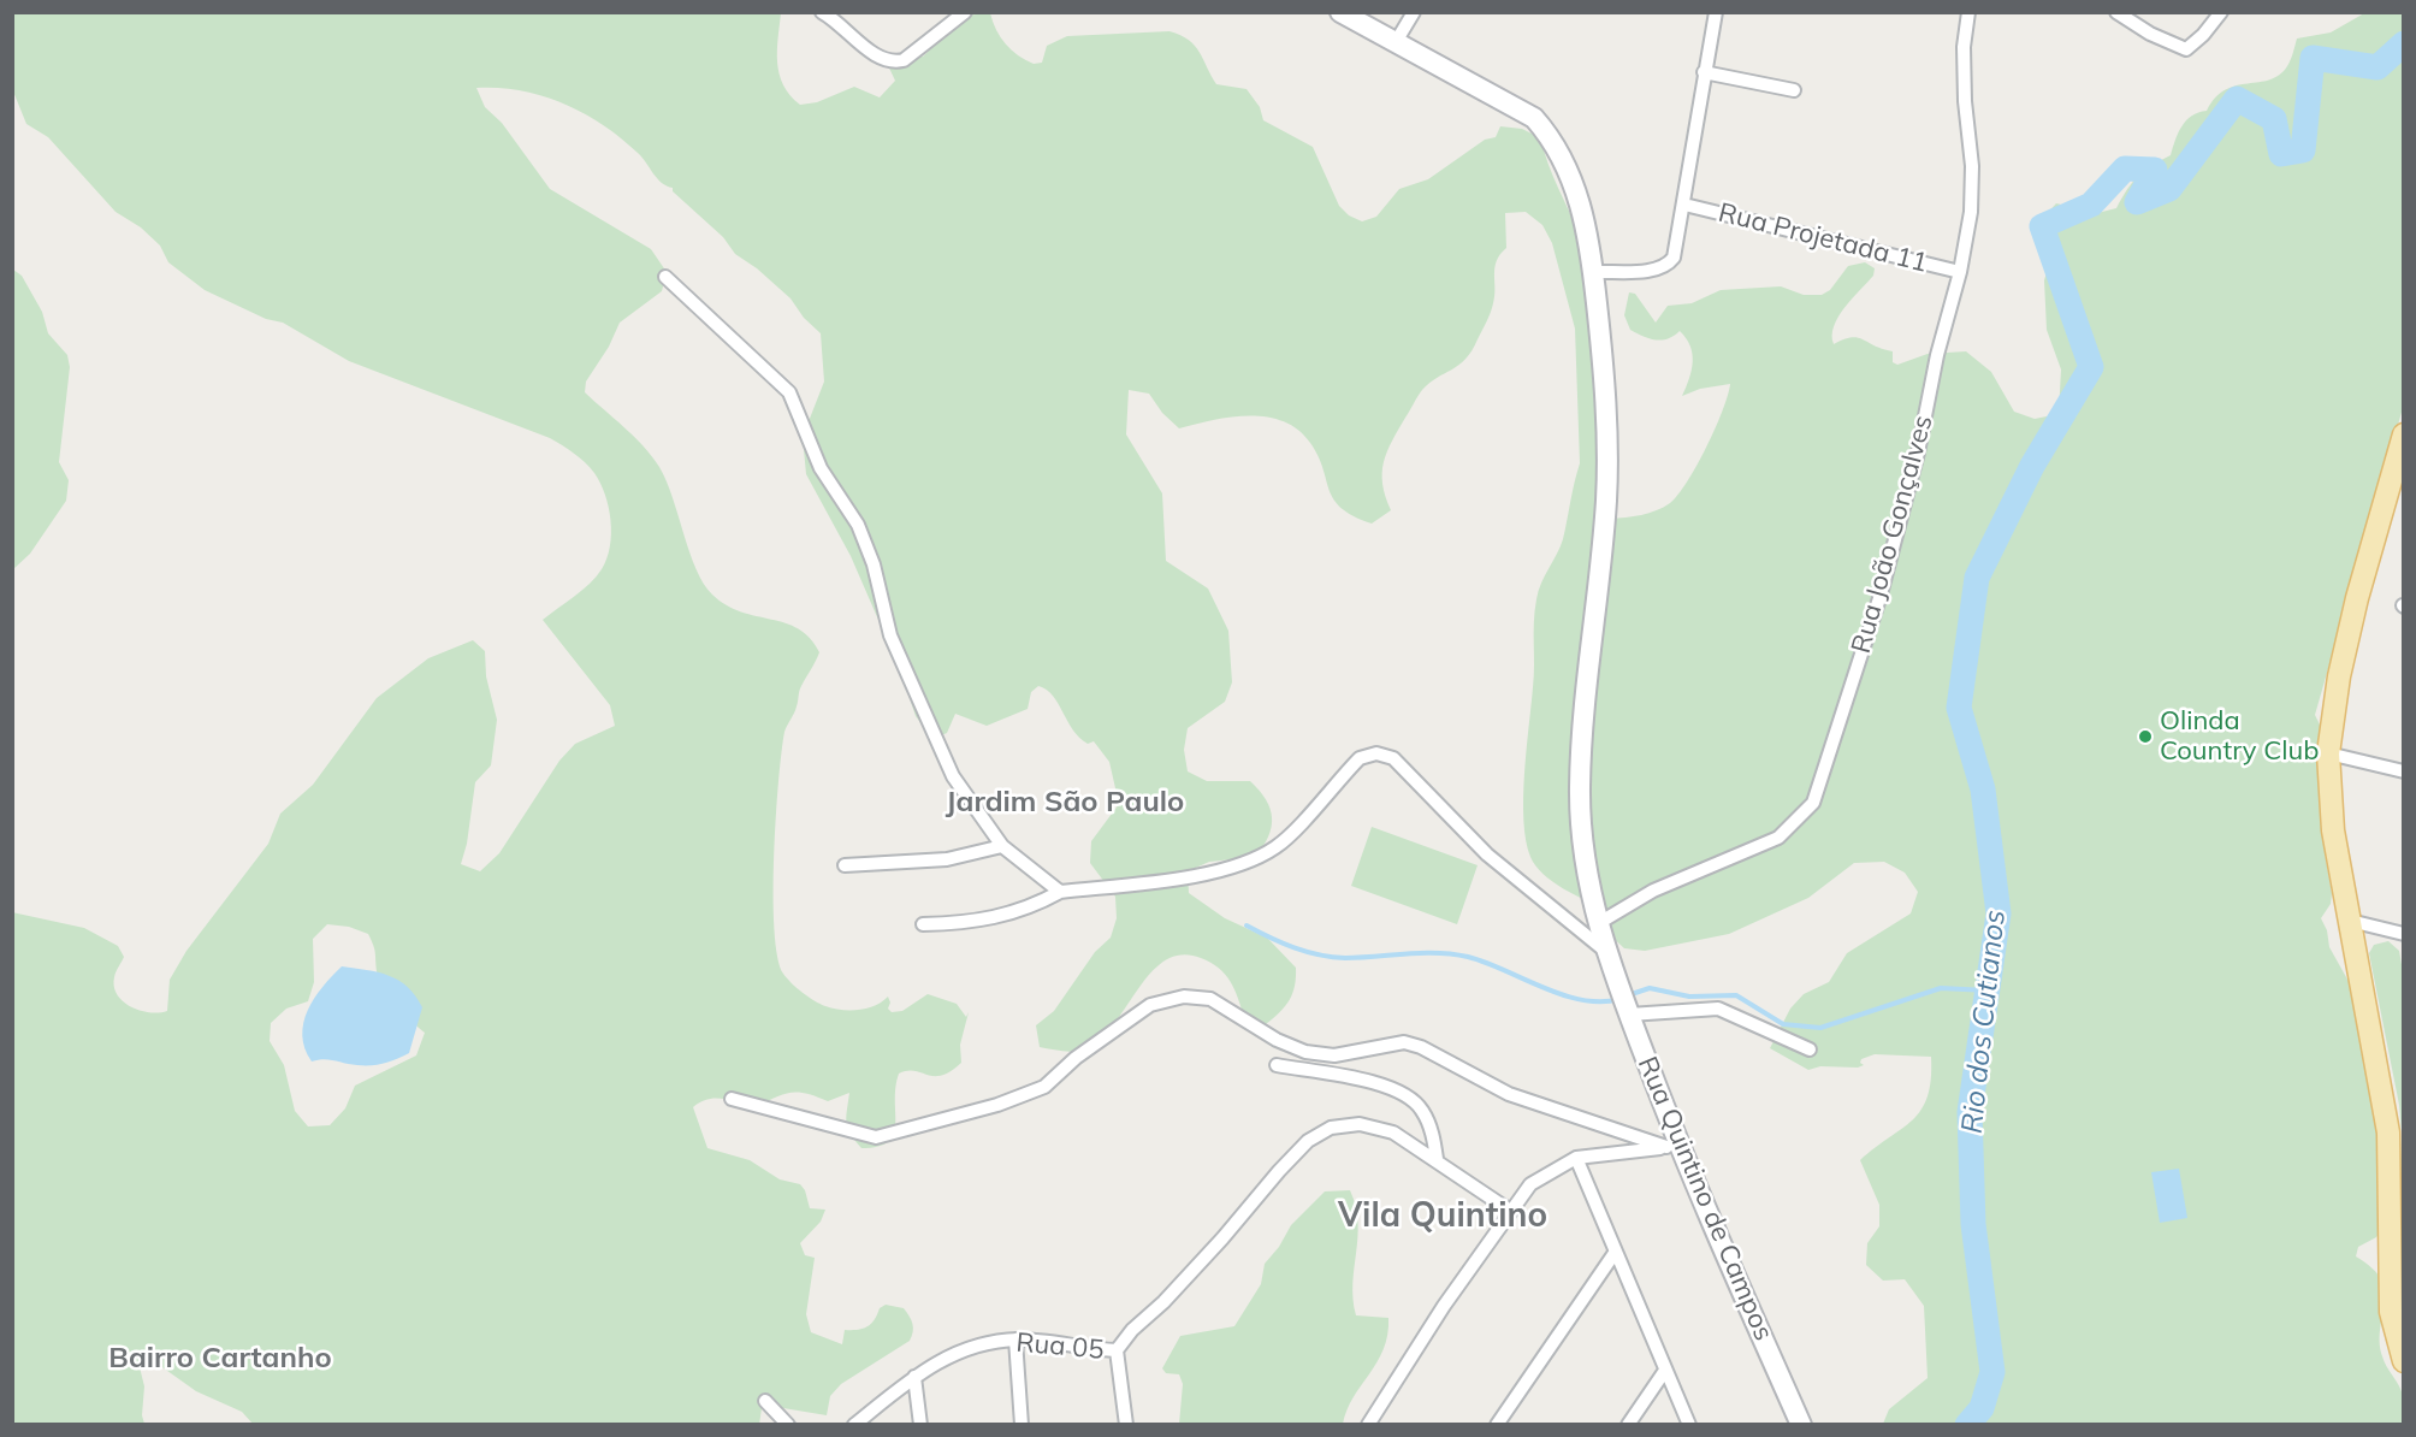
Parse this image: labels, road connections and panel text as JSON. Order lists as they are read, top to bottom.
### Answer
{
  "streets": {
    "main road": ["Rua Quintino de Campos"],
    "street": ["Rua Projetada 11", "Rua João Gonçalves", "Rua 05"]
  },
  "crossings": [
    ["Rua Projetada 11", "Rua João Gonçalves"],
    ["Rua João Gonçalves", "Rua Quintino de Campos"]
  ],
  "districts": ["Jardim São Paulo", "Vila Quintino", "Bairro Cartanho"],
  "water": ["Rio dos Cutianos"],
  "places": ["Olinda Country Club"]
}
